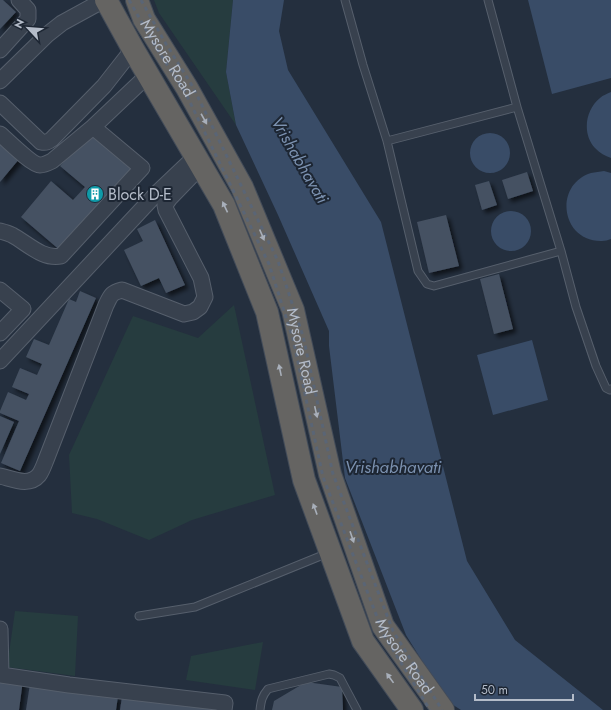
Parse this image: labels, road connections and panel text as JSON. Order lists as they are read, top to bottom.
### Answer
{
  "streets": {
    "highway": ["Mysore Road"]
  },
  "water": ["Vrishabhavati"],
  "places": {
    "building": ["Block D-E"]
  },
  "scale_bar": "50 m",
  "north": "top left"
}
